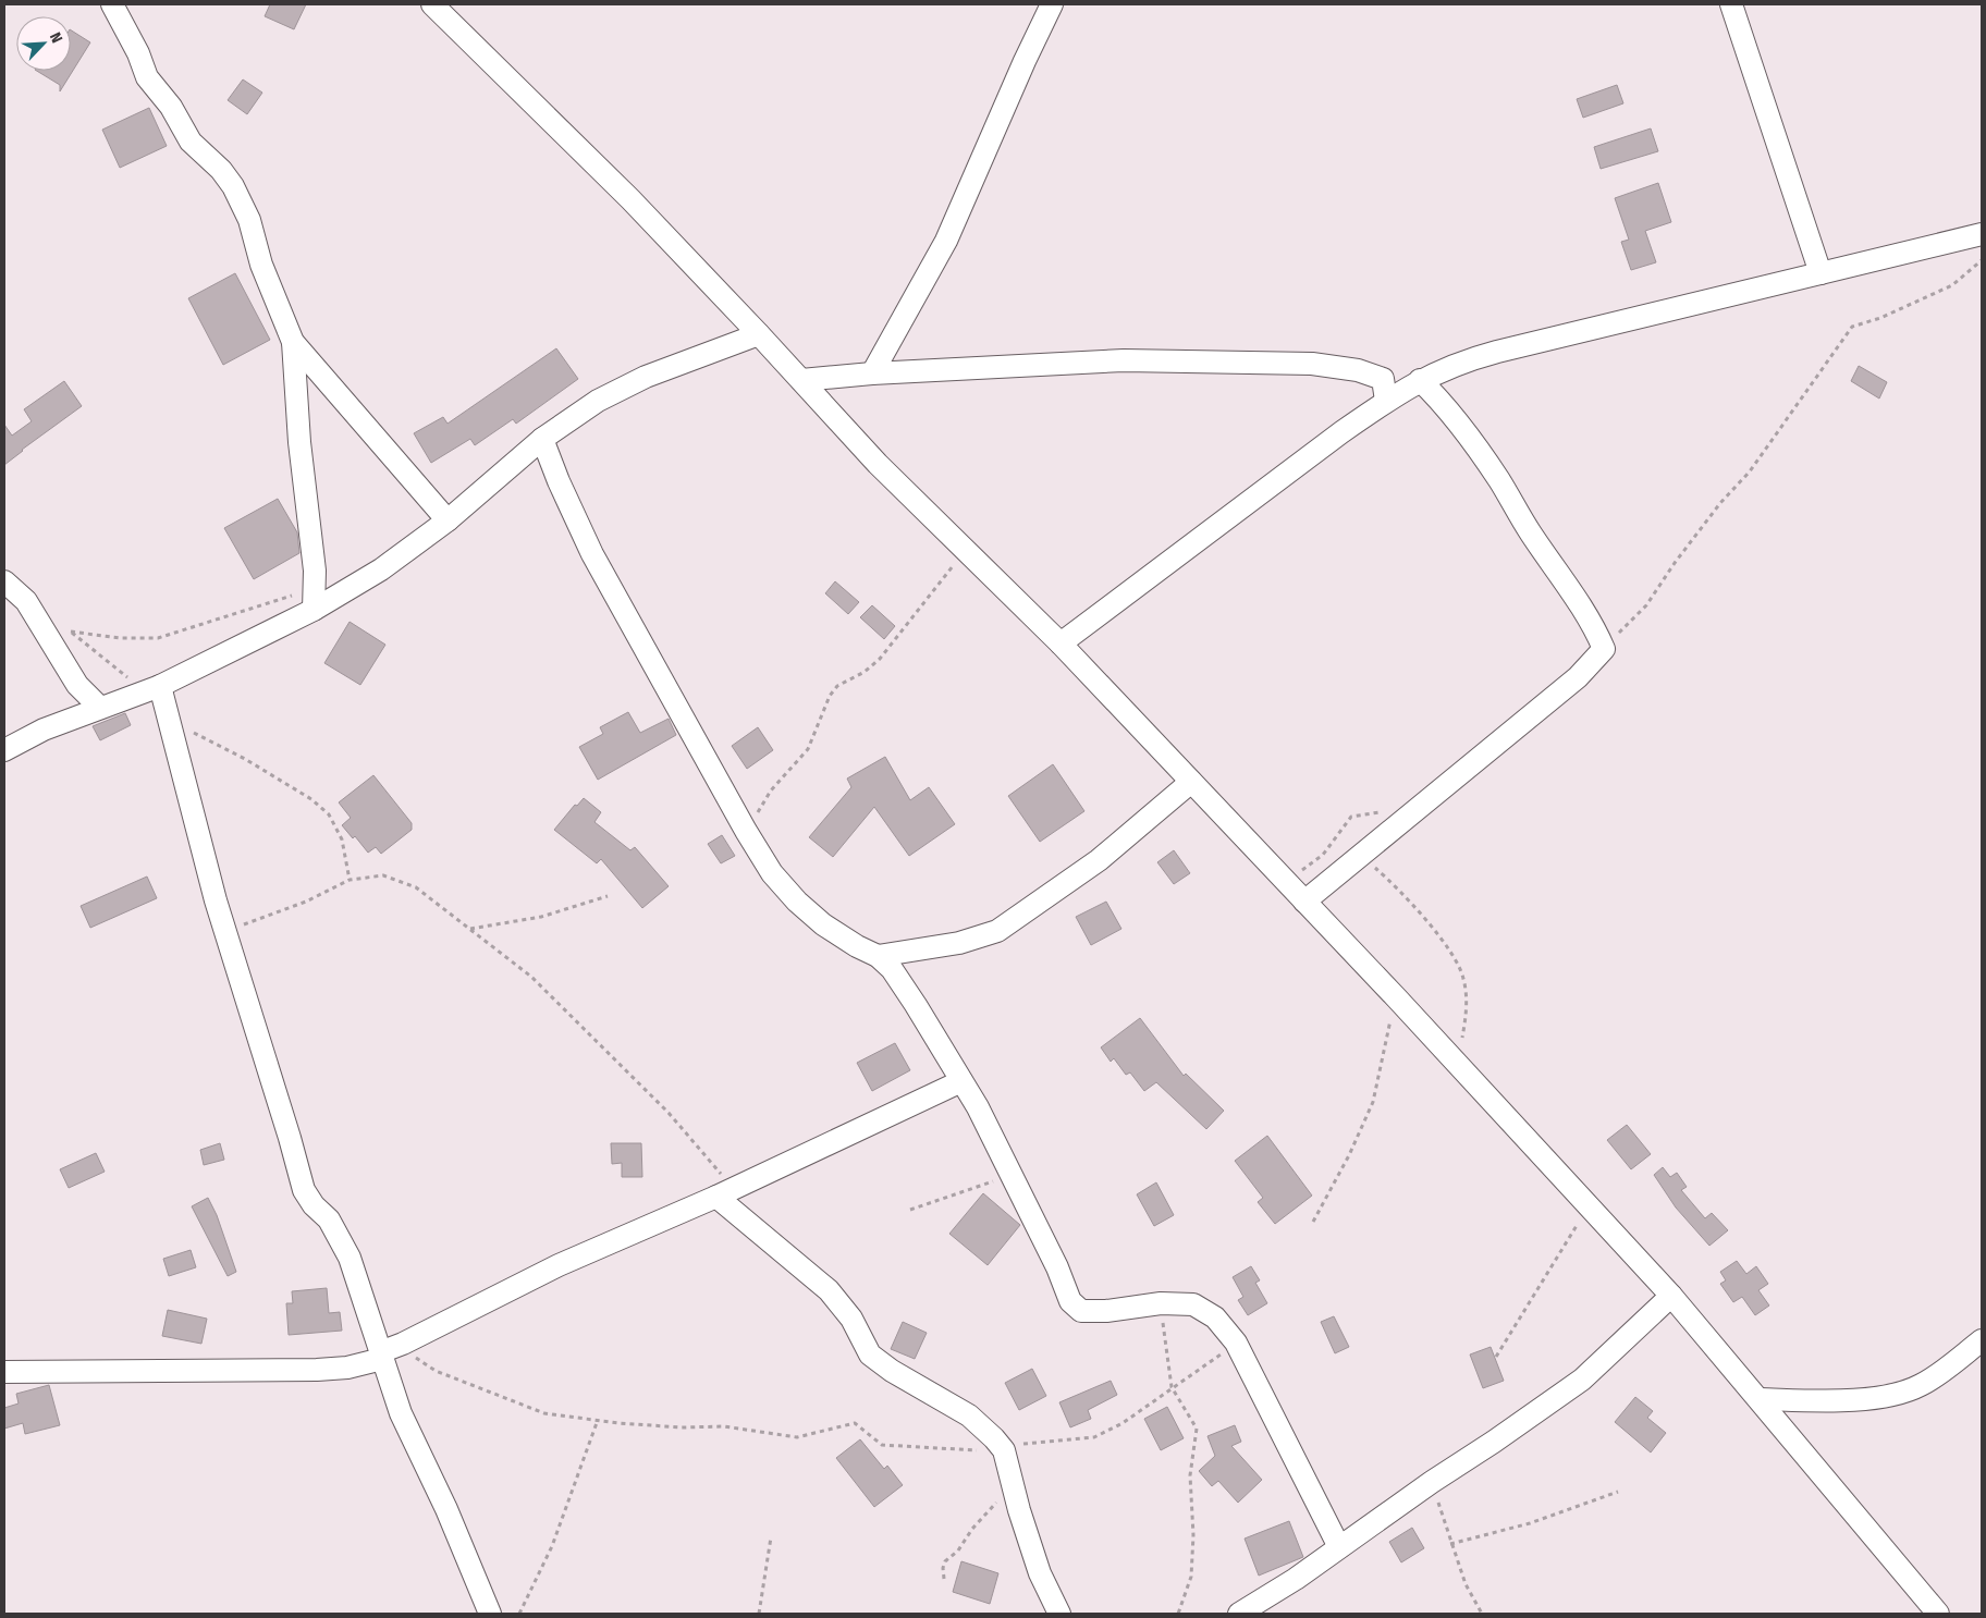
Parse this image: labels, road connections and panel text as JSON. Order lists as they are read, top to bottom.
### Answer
{
  "north": "top right"
}
